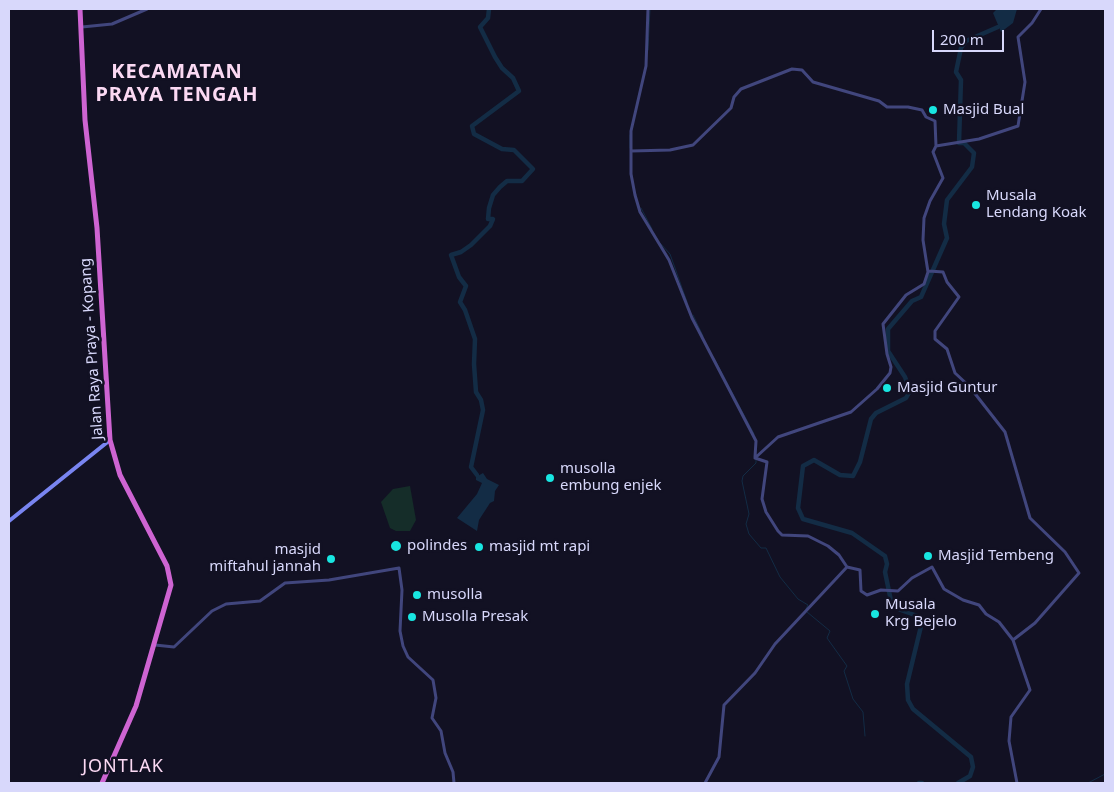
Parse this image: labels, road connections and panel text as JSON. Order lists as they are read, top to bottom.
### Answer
{
  "streets": {
    "highway": ["Jalan Raya Praya - Kopang"]
  },
  "districts": ["KECAMATAN PRAYA TENGAH", "JONTLAK"],
  "places": [
    "Masjid Bual",
    "Musala Lendang Koak",
    "Masjid Guntur",
    "musolla embung enjek",
    "polindes",
    "masjid mt rapi",
    "Masjid Tembeng",
    "masjid miftahul jannah",
    "musolla",
    "Musala Krg Bejelo",
    "Musolla Presak"
  ],
  "scale_bar": "200 m"
}
